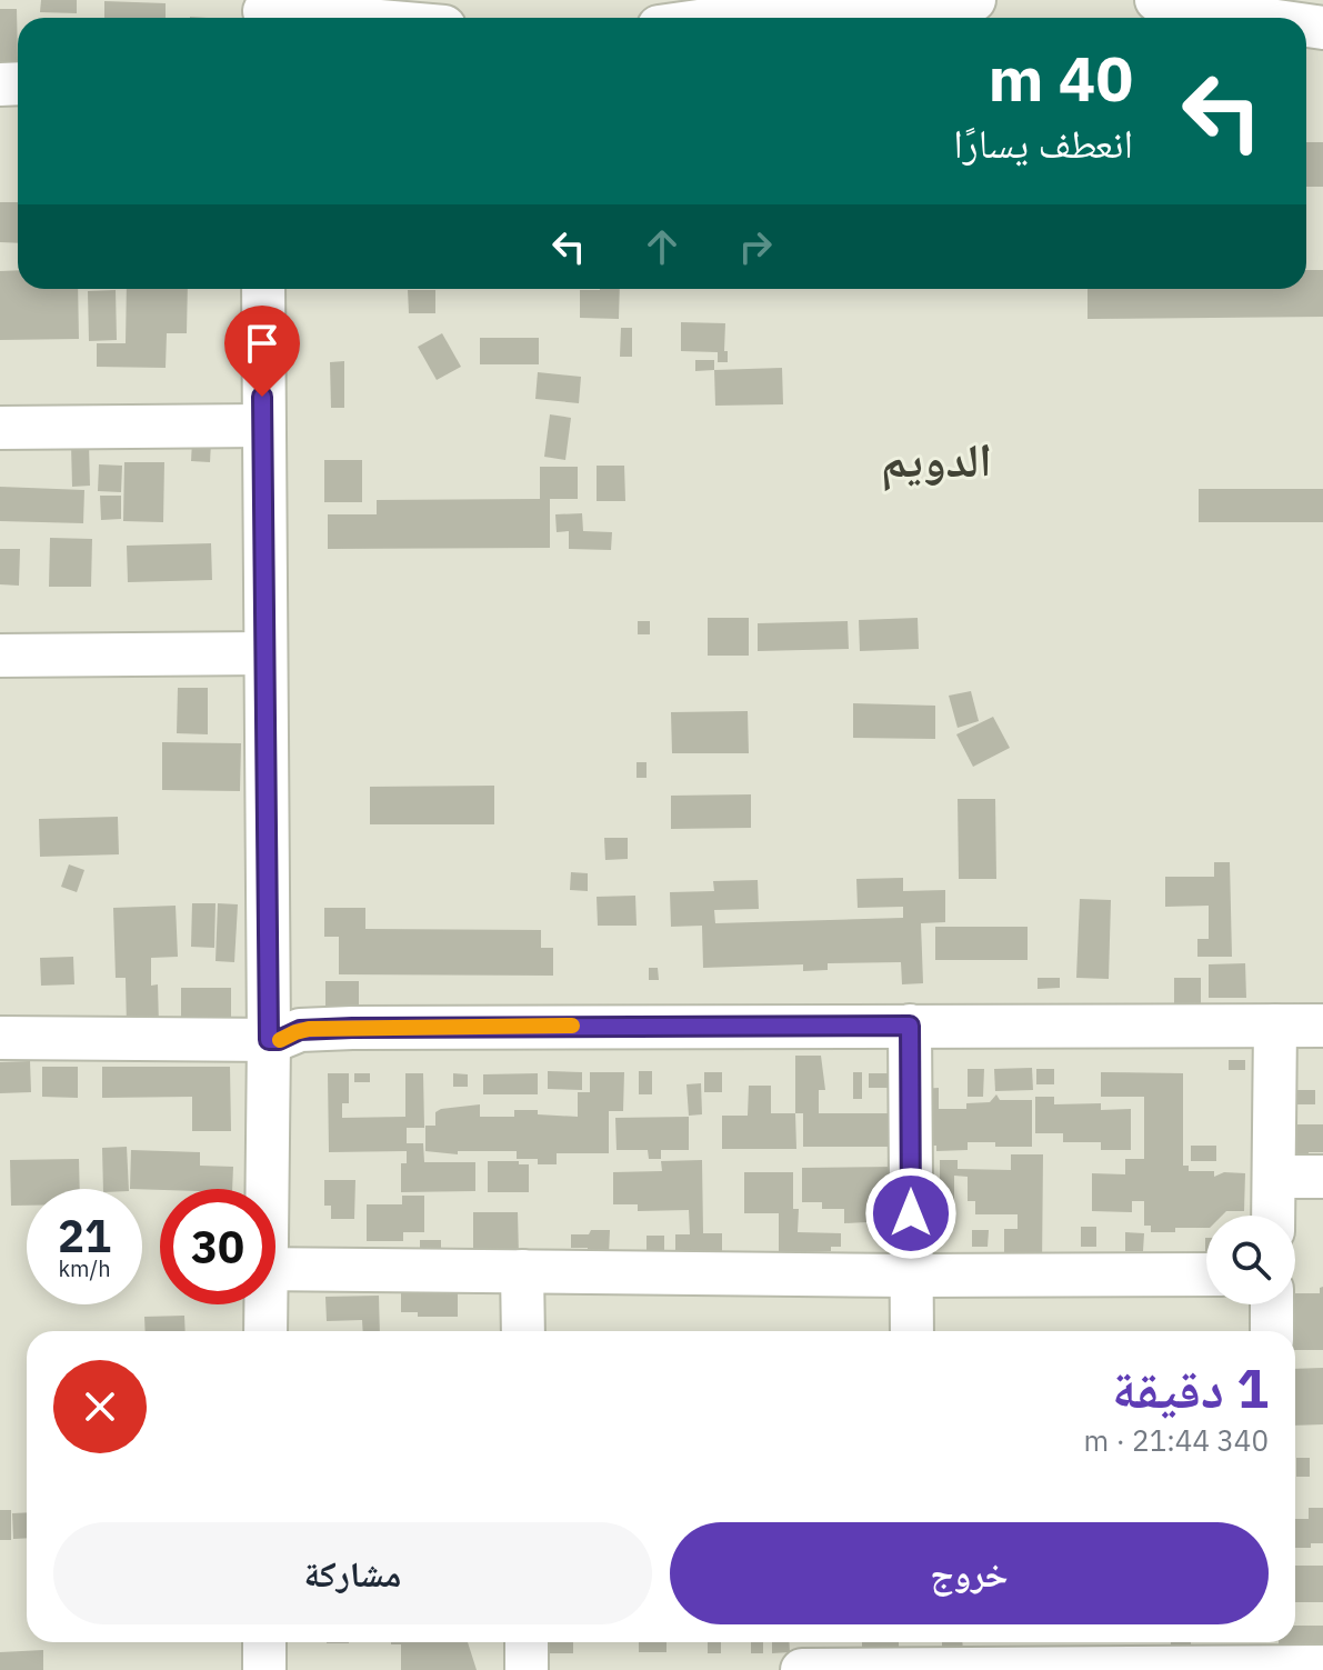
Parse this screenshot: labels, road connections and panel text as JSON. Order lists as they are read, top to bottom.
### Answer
{
  "districts": ["الدويم"],
  "page": {
    "turn": ["40 m", "انعطف يسارًا"],
    "speed": "21 km/h",
    "limit": "30",
    "heading": ["1 دقيقة", "340 m · 21:44"],
    "buttons": ["خروج", "مشاركة"]
  }
}
